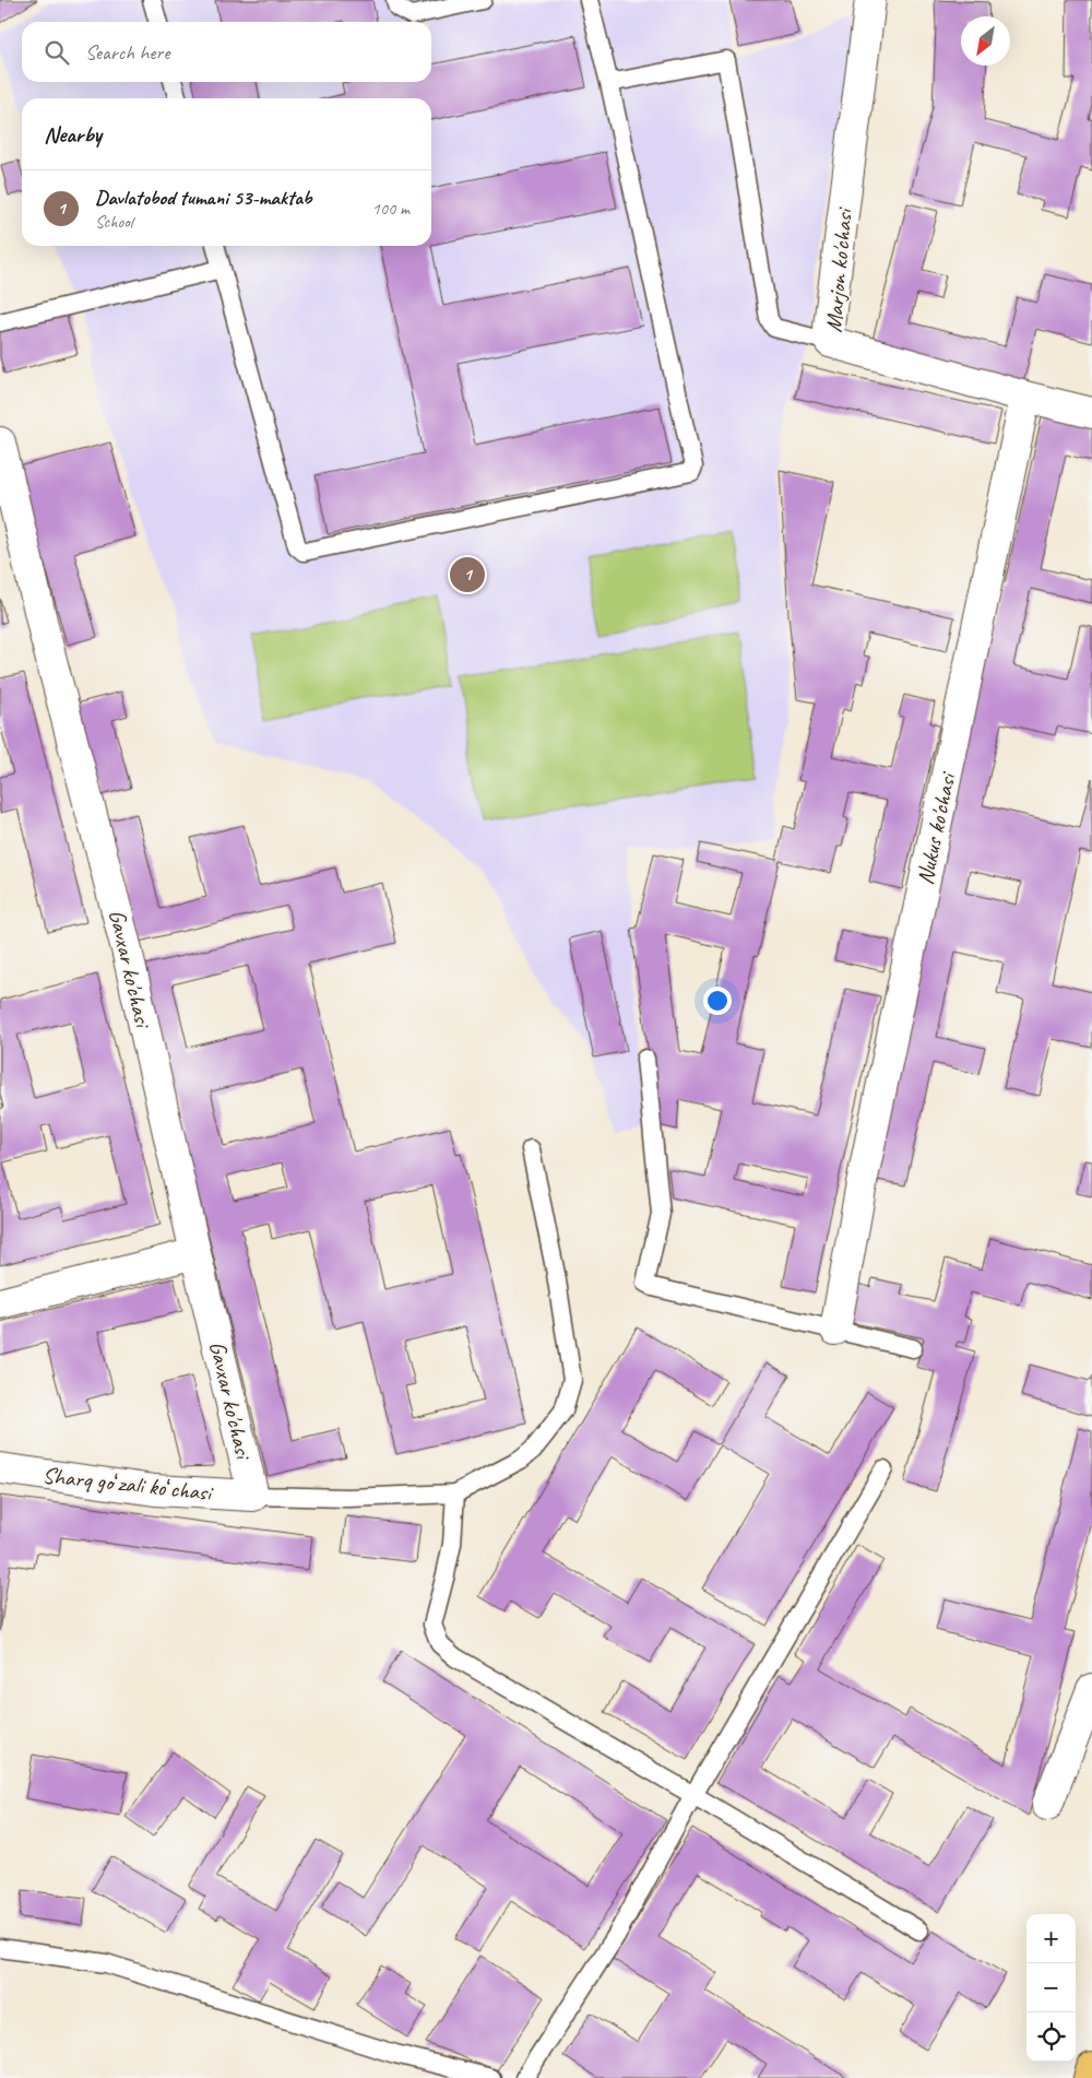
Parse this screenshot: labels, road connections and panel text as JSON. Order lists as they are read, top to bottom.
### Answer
{
  "streets": {
    "street": [
      "Marjon ko'chasi",
      "Nukus ko'chasi",
      "Gavxar ko'chasi",
      "Sharq goʻzali koʻchasi"
    ]
  },
  "crossings": [
    ["Marjon ko'chasi", "Nukus ko'chasi"],
    ["Gavxar ko'chasi", "Sharq goʻzali koʻchasi"]
  ],
  "north": "bottom left",
  "page": {
    "search": "Search here",
    "heading": "Nearby",
    "list": [
      {
        "mark": "1",
        "name": "Davlatobod tumani 53-maktab",
        "note": "School",
        "value": "100 m"
      }
    ],
    "pins": "1",
    "map_buttons": ["+", "−"]
  }
}
